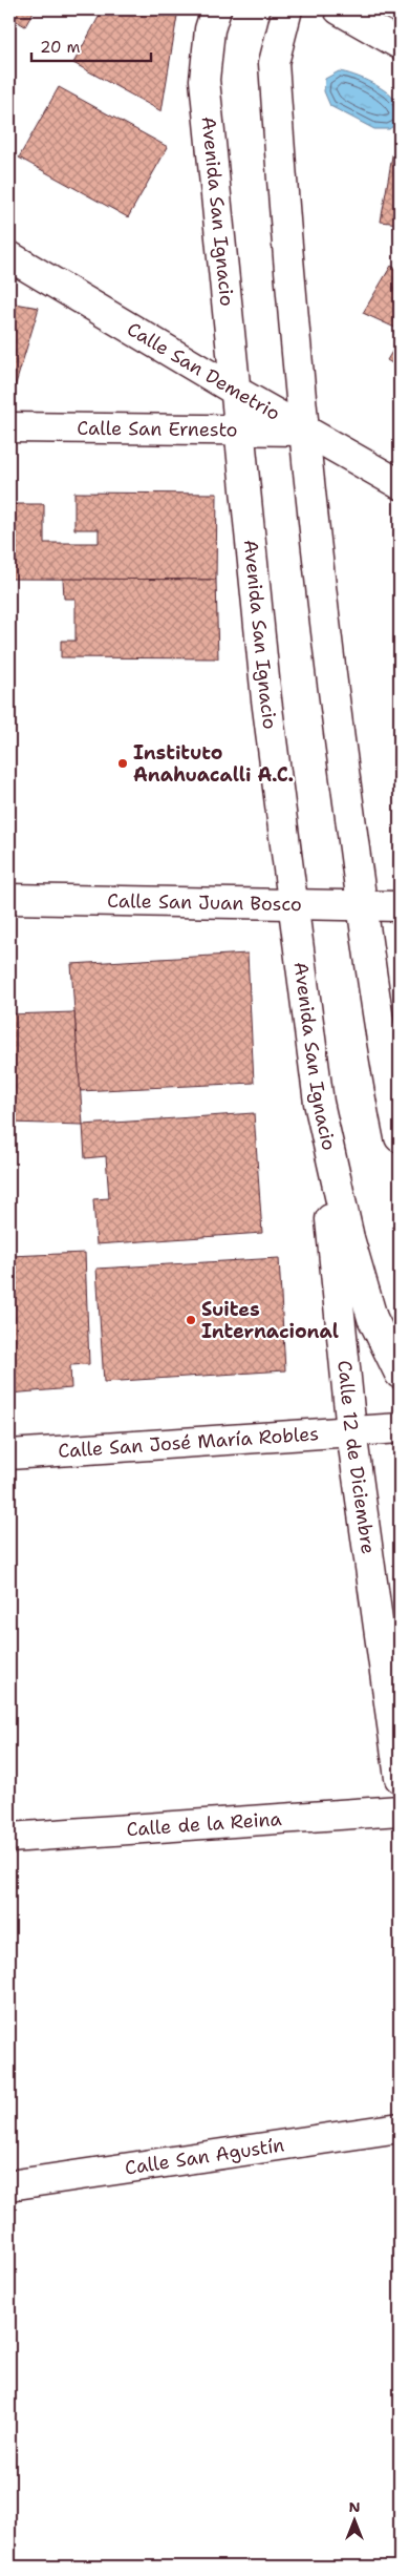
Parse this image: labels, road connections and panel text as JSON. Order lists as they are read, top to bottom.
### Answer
{
  "streets": {
    "street": [
      "Avenida San Ignacio",
      "Calle San Demetrio",
      "Calle San Ernesto",
      "Calle San Juan Bosco",
      "Calle San José María Robles",
      "Calle 12 de Diciembre",
      "Calle de la Reina",
      "Calle San Agustín"
    ]
  },
  "crossings": [
    ["Avenida San Ignacio", "Calle San Demetrio"],
    ["Avenida San Ignacio", "Calle San Ernesto"],
    ["Avenida San Ignacio", "Calle San Juan Bosco"],
    ["Avenida San Ignacio", "Calle 12 de Diciembre"],
    ["Calle San Demetrio", "Calle San Ernesto"],
    ["Calle San José María Robles", "Calle 12 de Diciembre"]
  ],
  "places": ["Instituto Anahuacalli A.C.", "Suites Internacional"],
  "scale_bar": "20 m",
  "north": "top"
}
